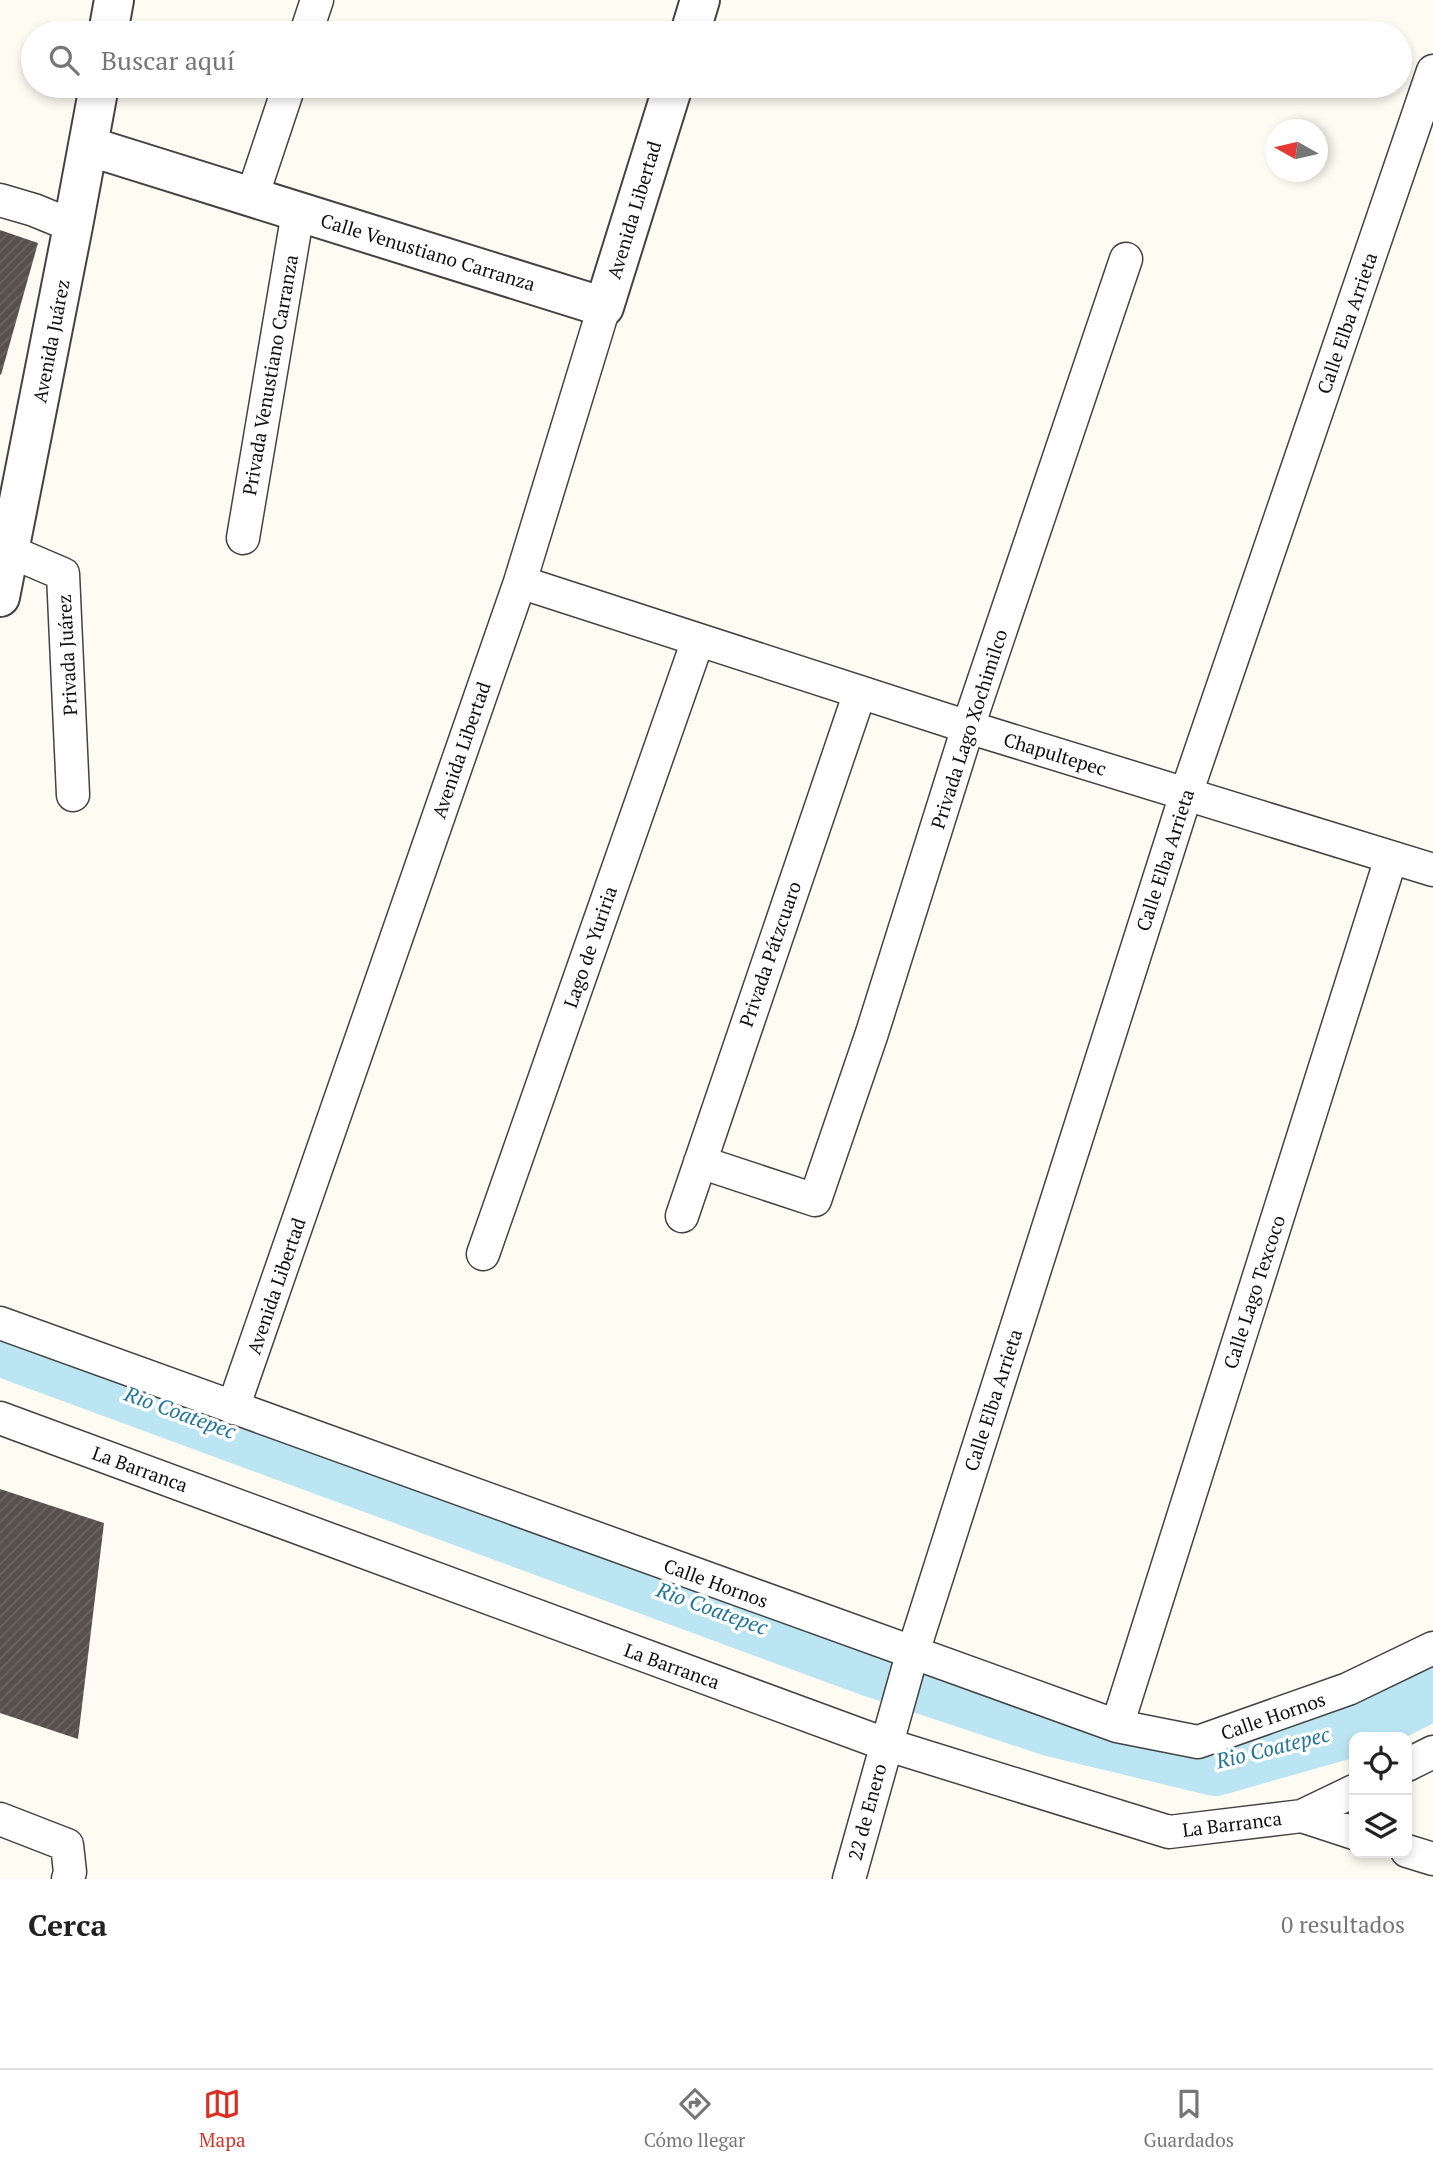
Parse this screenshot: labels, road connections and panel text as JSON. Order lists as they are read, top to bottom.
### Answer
{
  "streets": {
    "street": [
      "Avenida Libertad",
      "Calle Venustiano Carranza",
      "Calle Elba Arrieta",
      "Avenida Juárez",
      "Privada Venustiano Carranza",
      "Privada Juárez",
      "Privada Lago Xochimilco",
      "Chapultepec",
      "Lago de Yuriria",
      "Privada Pátzcuaro",
      "Calle Lago Texcoco",
      "La Barranca",
      "Calle Hornos",
      "22 de Enero"
    ]
  },
  "crossings": [
    ["Avenida Libertad", "Calle Venustiano Carranza"],
    ["Avenida Libertad", "Chapultepec"],
    ["Avenida Libertad", "Calle Hornos"],
    ["Calle Venustiano Carranza", "Avenida Juárez"],
    ["Calle Venustiano Carranza", "Privada Venustiano Carranza"],
    ["Calle Elba Arrieta", "Chapultepec"],
    ["Calle Elba Arrieta", "La Barranca"],
    ["Calle Elba Arrieta", "Calle Hornos"],
    ["Calle Elba Arrieta", "22 de Enero"],
    ["Avenida Juárez", "Privada Juárez"],
    ["Privada Lago Xochimilco", "Chapultepec"],
    ["Privada Lago Xochimilco", "Privada Pátzcuaro"],
    ["Chapultepec", "Lago de Yuriria"],
    ["Chapultepec", "Privada Pátzcuaro"],
    ["Chapultepec", "Calle Lago Texcoco"],
    ["Calle Lago Texcoco", "Calle Hornos"],
    ["La Barranca", "22 de Enero"]
  ],
  "water": ["Rio Coatepec"],
  "north": "left",
  "page": {
    "search": "Buscar aquí",
    "heading": ["Cerca", "0 resultados"],
    "nav": ["Mapa", "Cómo llegar", "Guardados"]
  }
}
